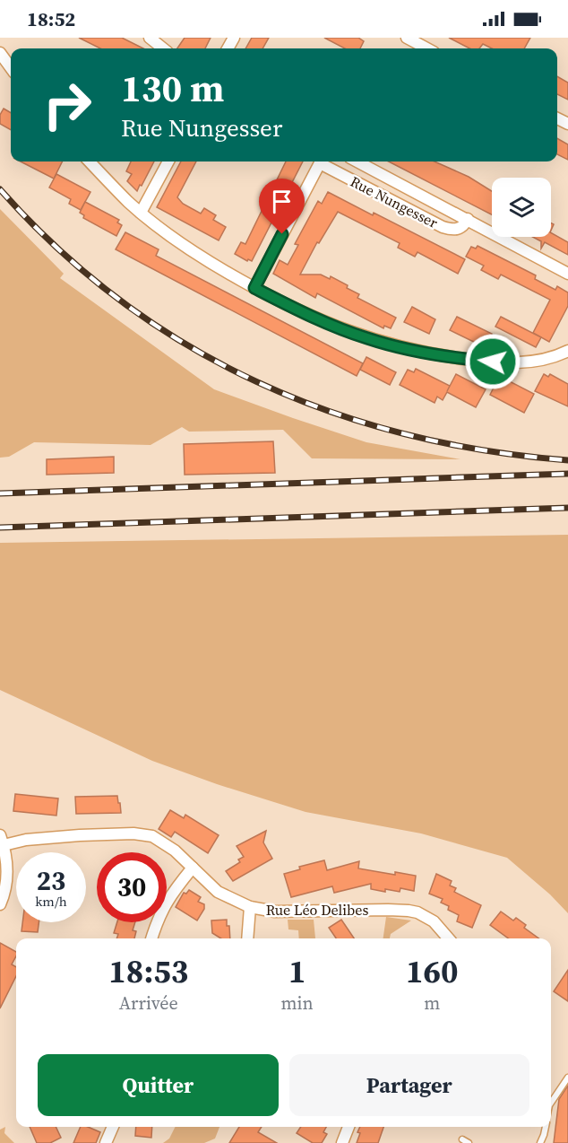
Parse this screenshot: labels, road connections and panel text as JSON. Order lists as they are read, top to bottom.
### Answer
{
  "streets": {
    "street": ["Rue Nungesser", "Rue Léo Delibes"]
  },
  "page": {
    "status": "18:52",
    "turn": ["130 m", "Rue Nungesser"],
    "speed": "23 km/h",
    "limit": "30",
    "eta": [
      "18:53",
      "Arrivée",
      "1",
      "min",
      "160",
      "m"
    ],
    "buttons": ["Quitter", "Partager"]
  }
}
